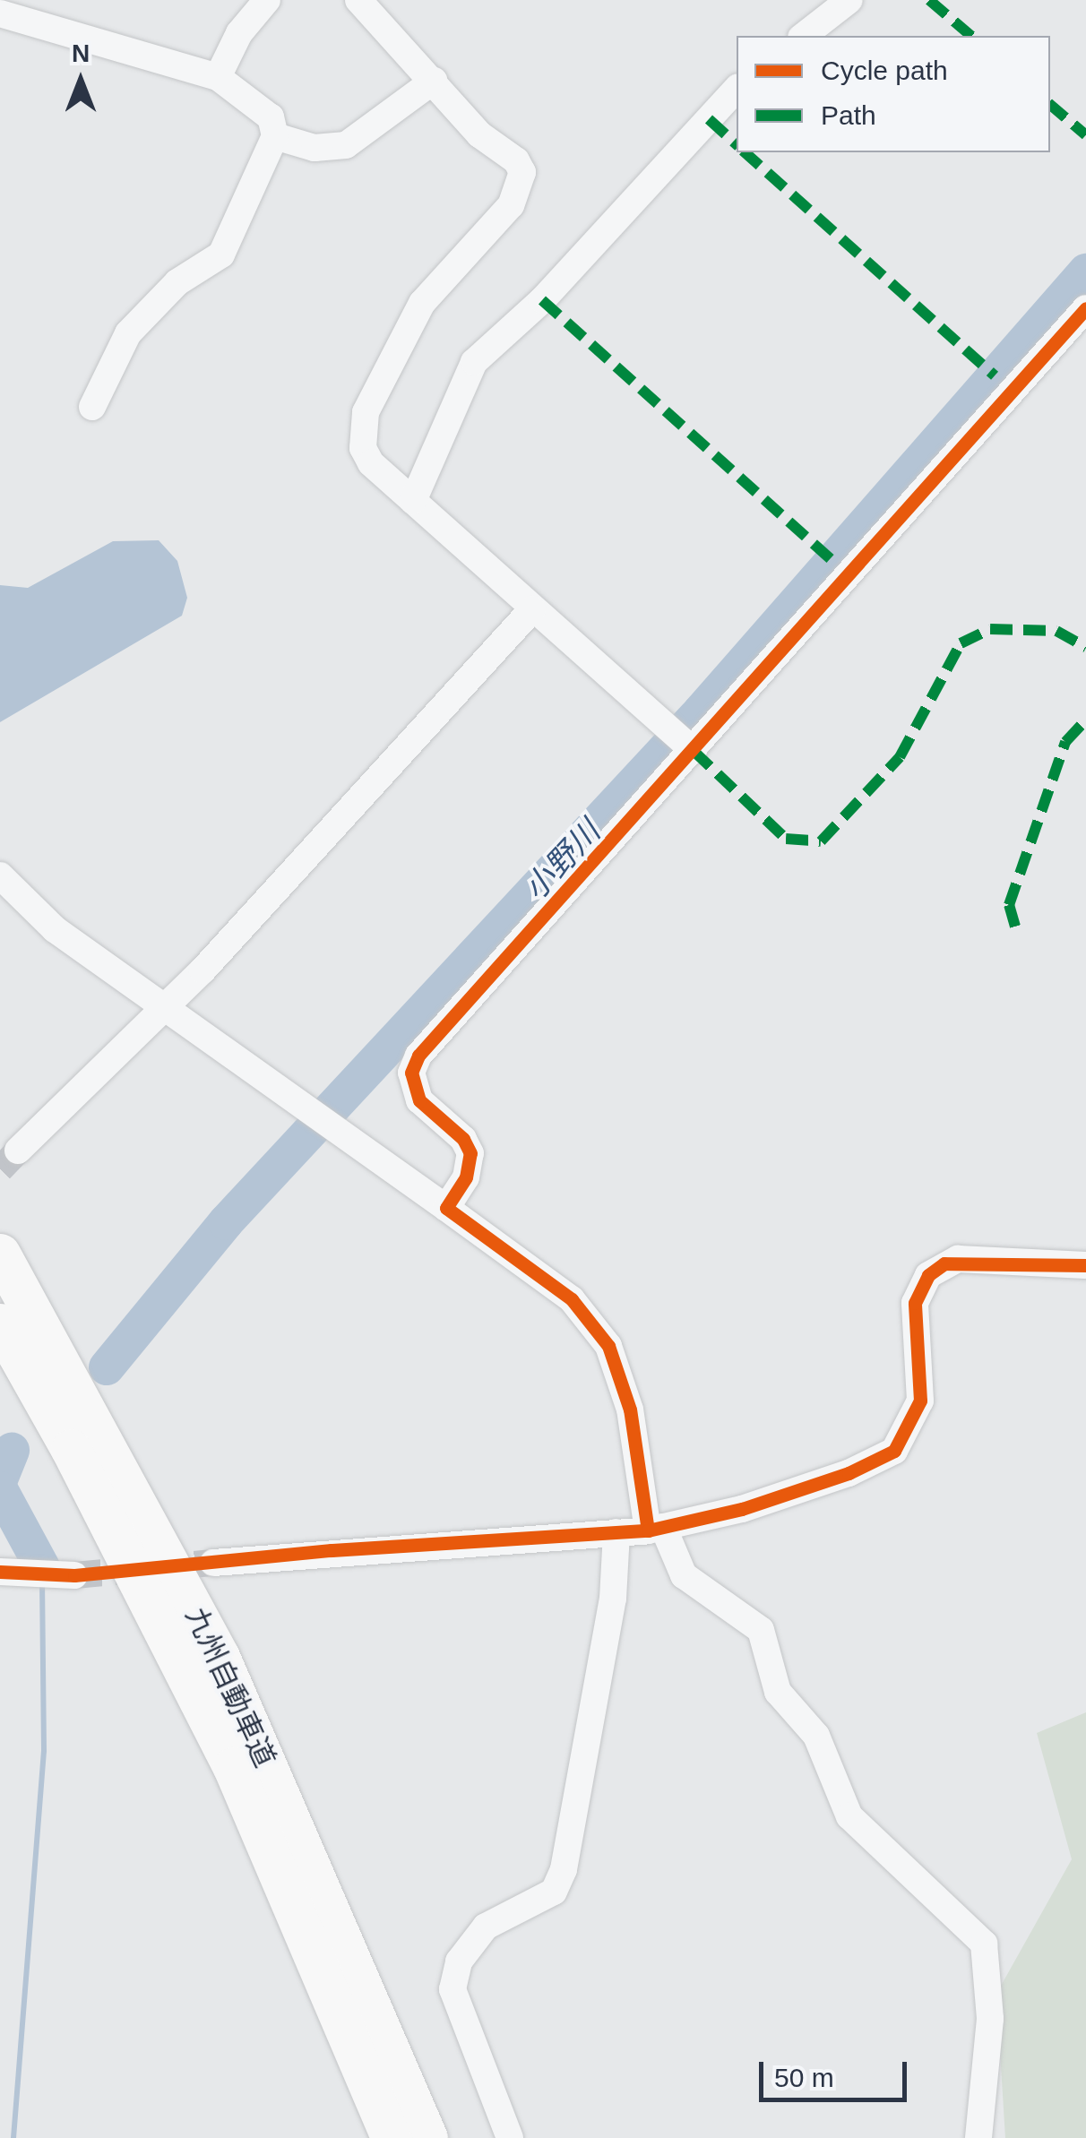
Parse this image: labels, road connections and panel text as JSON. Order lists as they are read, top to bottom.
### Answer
{
  "streets": {
    "highway": ["九州自動車道"]
  },
  "water": ["小野川"],
  "legend": ["Cycle path", "Path"],
  "scale_bar": "50 m",
  "north": "top"
}
